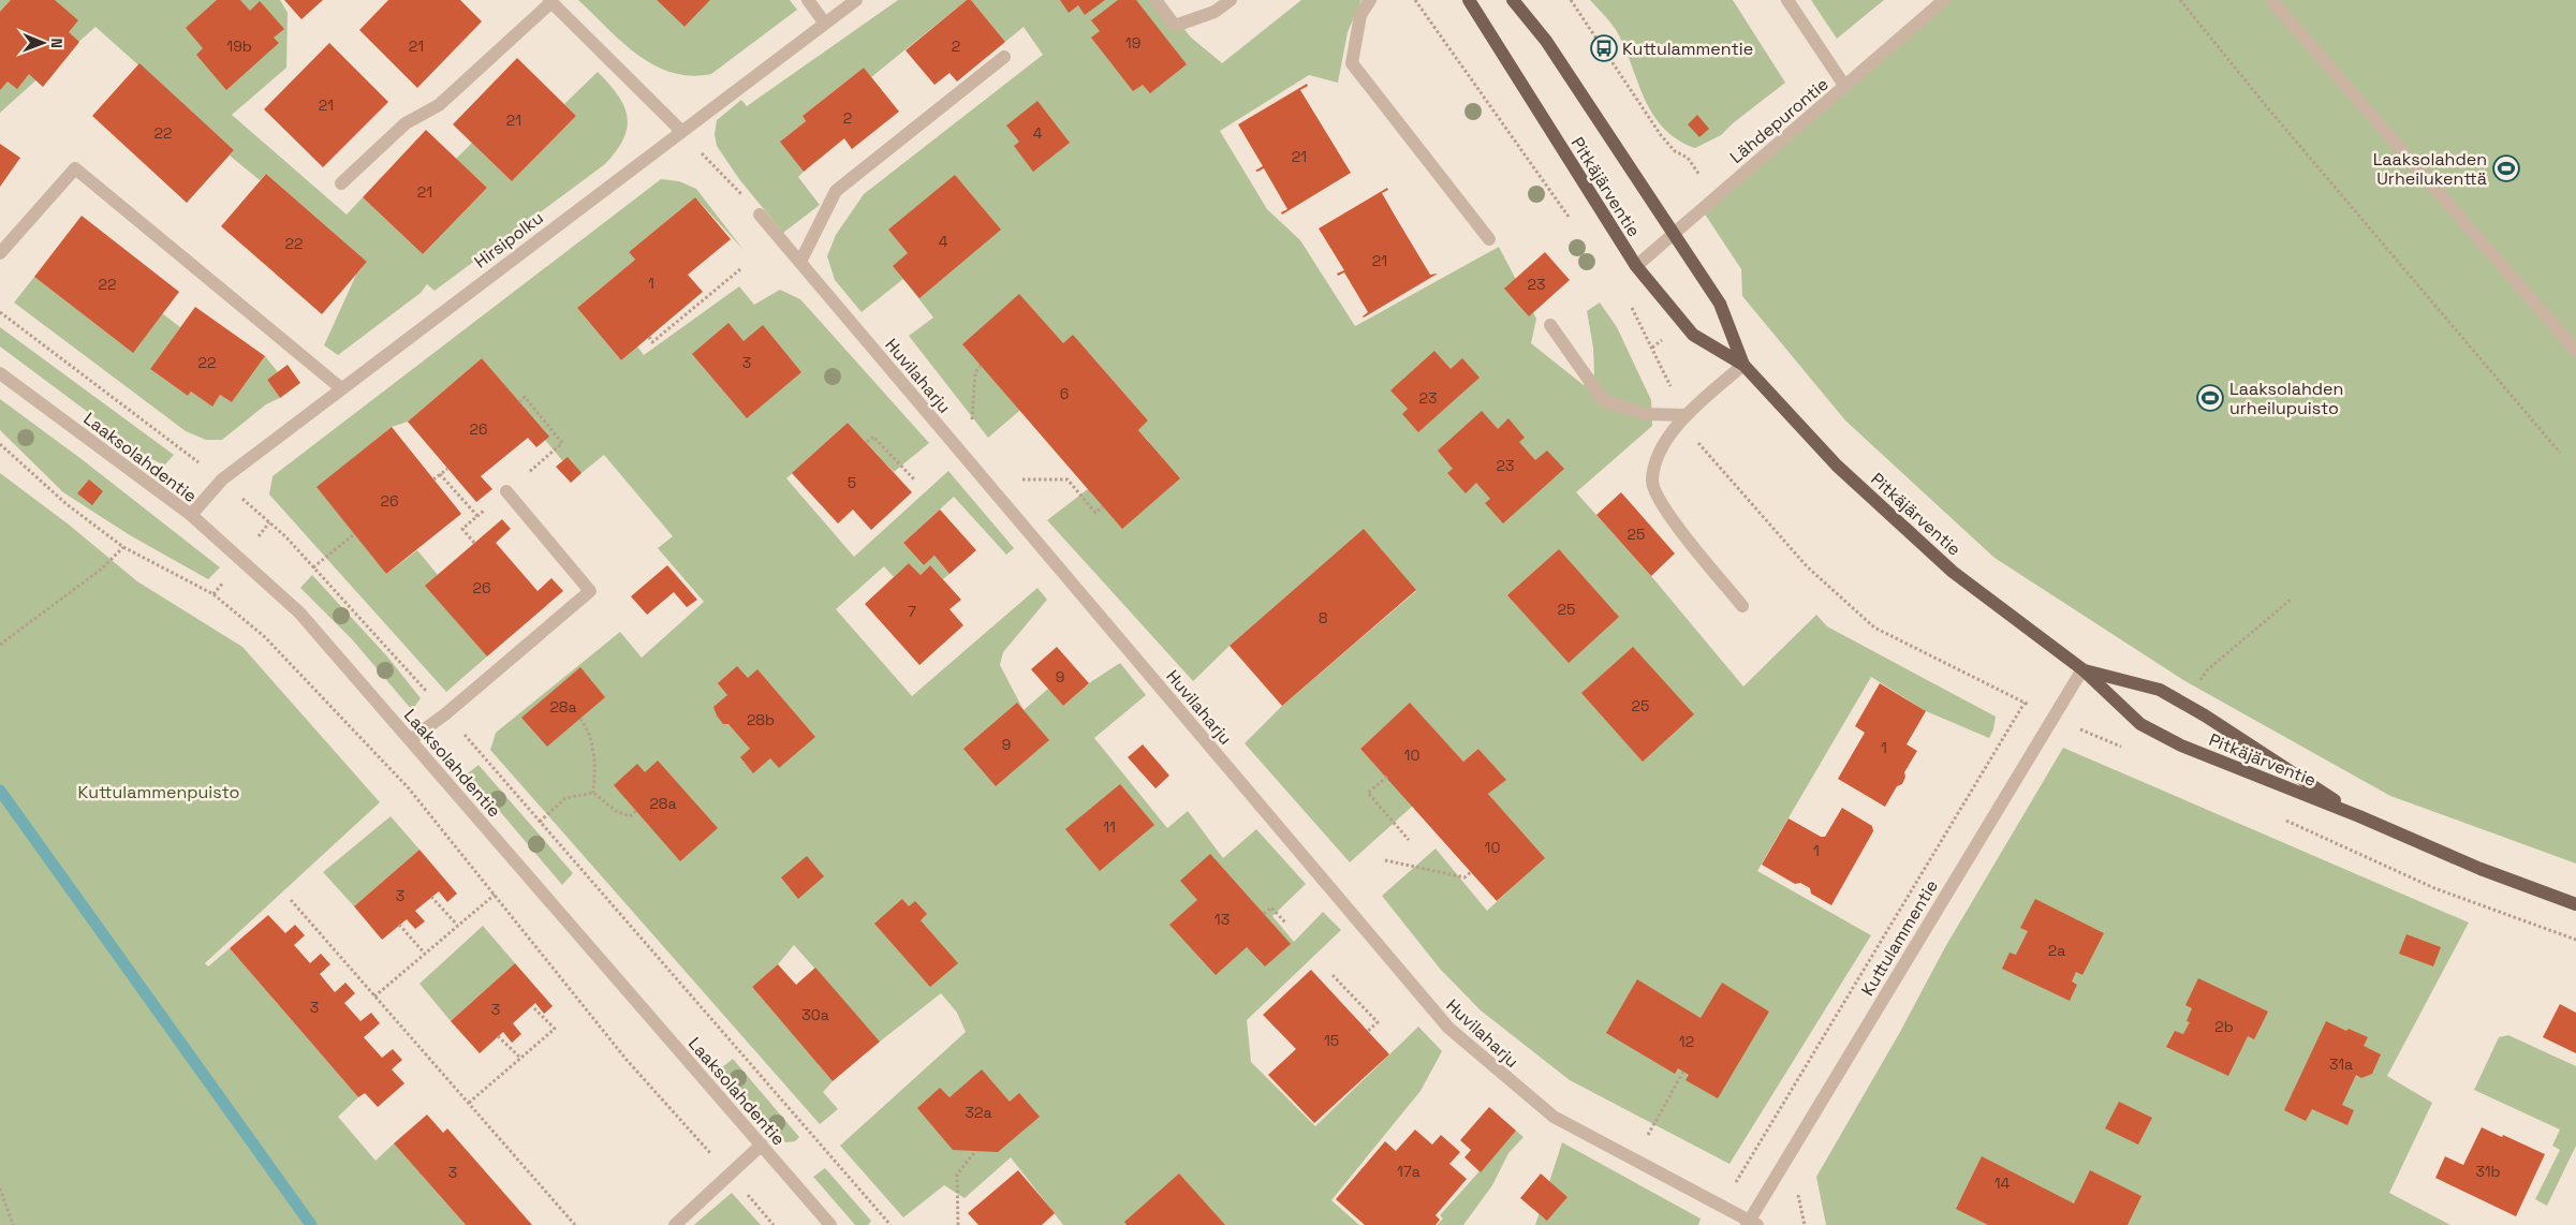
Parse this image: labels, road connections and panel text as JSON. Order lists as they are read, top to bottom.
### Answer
{
  "streets": {
    "main road": ["Pitkäjärventie"],
    "street": [
      "Lähdepurontie",
      "Hirsipolku",
      "Huvilaharju",
      "Laaksolahdentie",
      "Kuttulammentie"
    ]
  },
  "crossings": [
    ["Lähdepurontie", "Pitkäjärventie"],
    ["Pitkäjärventie", "Kuttulammentie"],
    ["Hirsipolku", "Laaksolahdentie"],
    ["Huvilaharju", "Kuttulammentie"]
  ],
  "parks": ["Kuttulammenpuisto"],
  "places": {
    "bus stop": ["Kuttulammentie"],
    "sports": ["Laaksolahden Urheilukenttä", "Laaksolahden urheilupuisto"]
  },
  "house_numbers": [
    "19",
    "19b",
    "21",
    "2",
    "21",
    "2",
    "21",
    "22",
    "4",
    "21",
    "21",
    "4",
    "22",
    "21",
    "1",
    "22",
    "23",
    "22",
    "3",
    "6",
    "23",
    "26",
    "23",
    "5",
    "26",
    "25",
    "26",
    "25",
    "7",
    "8",
    "9",
    "25",
    "28a",
    "28b",
    "9",
    "1",
    "10",
    "28a",
    "11",
    "10",
    "1",
    "3",
    "13",
    "2a",
    "3",
    "3",
    "30a",
    "2b",
    "15",
    "12",
    "31a",
    "32a",
    "17a",
    "31b",
    "3",
    "14"
  ],
  "north": "right"
}
